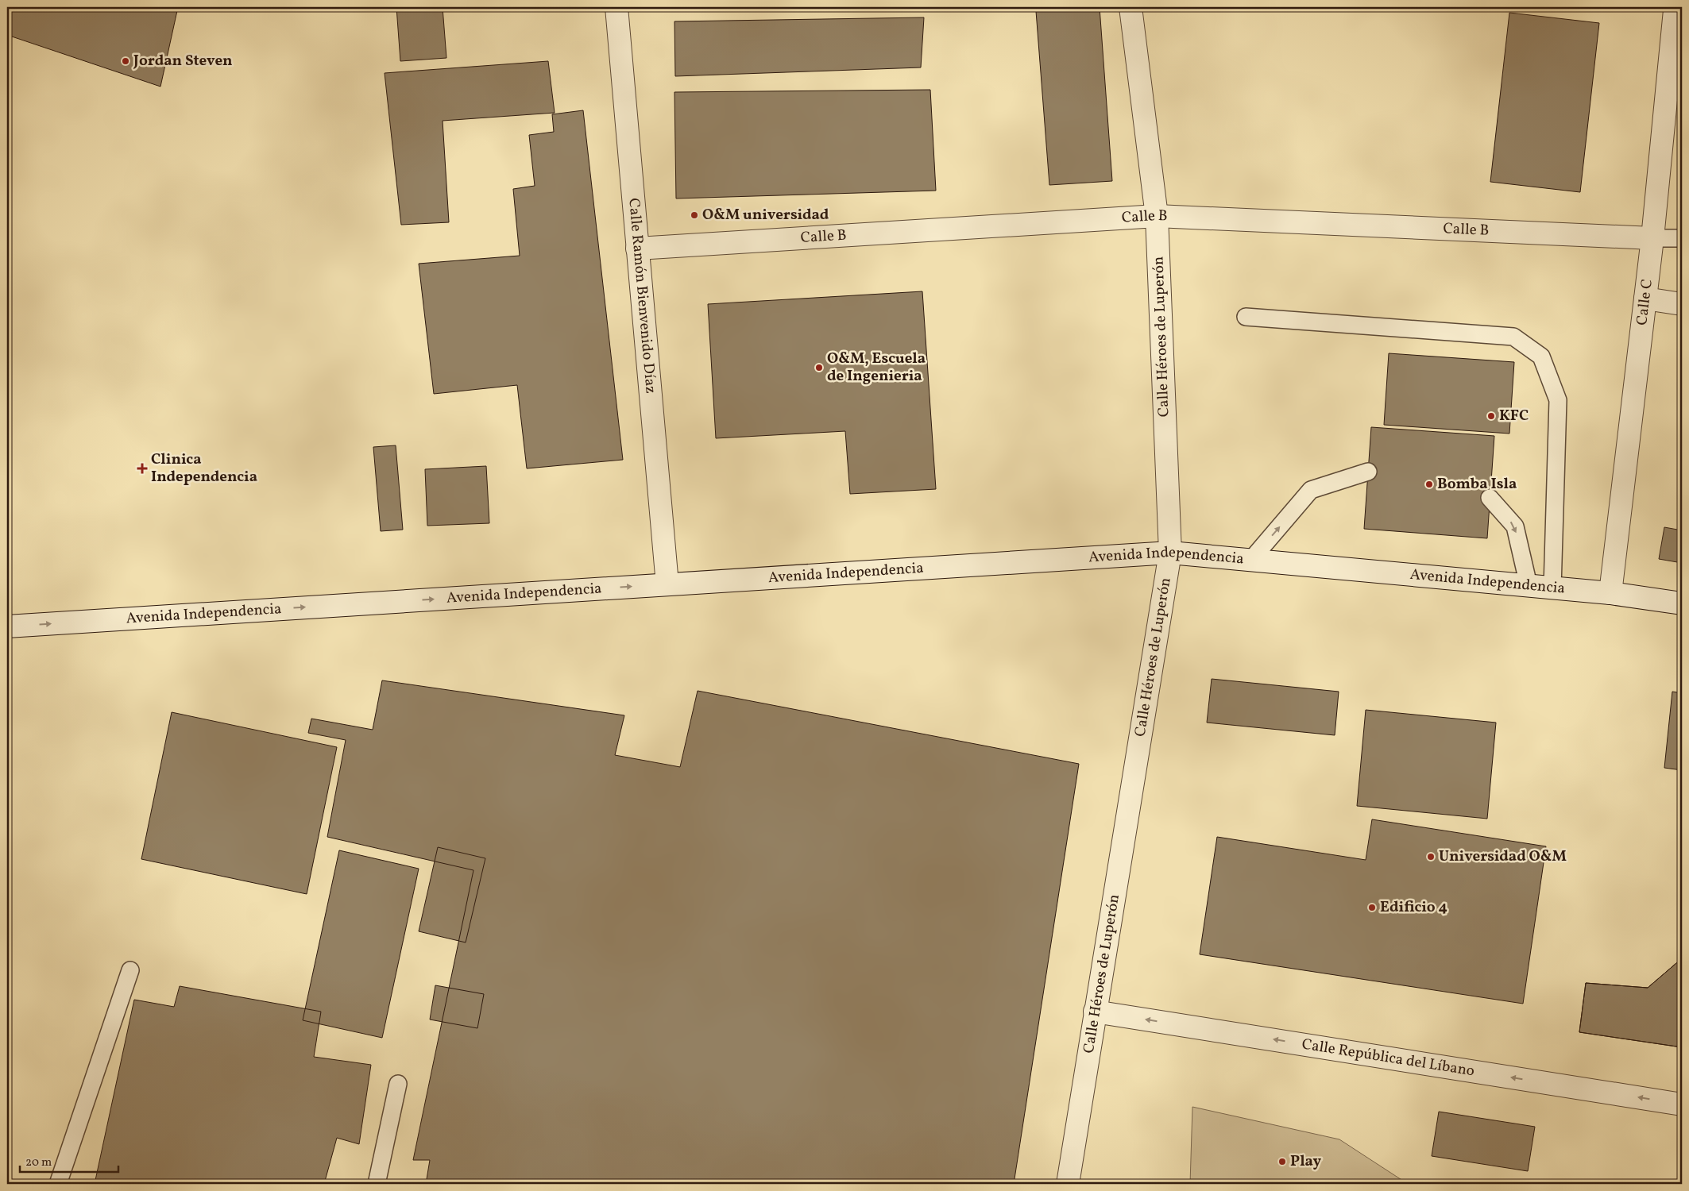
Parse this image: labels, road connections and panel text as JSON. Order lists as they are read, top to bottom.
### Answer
{
  "streets": {
    "street": [
      "Calle B",
      "Calle Ramón Bienvenido Díaz",
      "Calle C",
      "Calle Héroes de Luperón",
      "Avenida Independencia",
      "Calle República del Líbano"
    ]
  },
  "crossings": [
    ["Calle B", "Calle Ramón Bienvenido Díaz"],
    ["Calle B", "Calle C"],
    ["Calle B", "Calle Héroes de Luperón"],
    ["Calle Ramón Bienvenido Díaz", "Avenida Independencia"],
    ["Calle C", "Avenida Independencia"],
    ["Calle Héroes de Luperón", "Avenida Independencia"],
    ["Calle Héroes de Luperón", "Calle República del Líbano"]
  ],
  "one_way": ["Avenida Independencia", "Calle República del Líbano"],
  "places": {
    "other": [
      "Jordan Steven",
      "O&M universidad",
      "O&M, Escuela de Ingenieria",
      "KFC",
      "Bomba Isla",
      "Universidad O&M",
      "Edificio 4",
      "Play"
    ],
    "health": ["Clinica Independencia"]
  },
  "scale_bar": "20 m"
}
